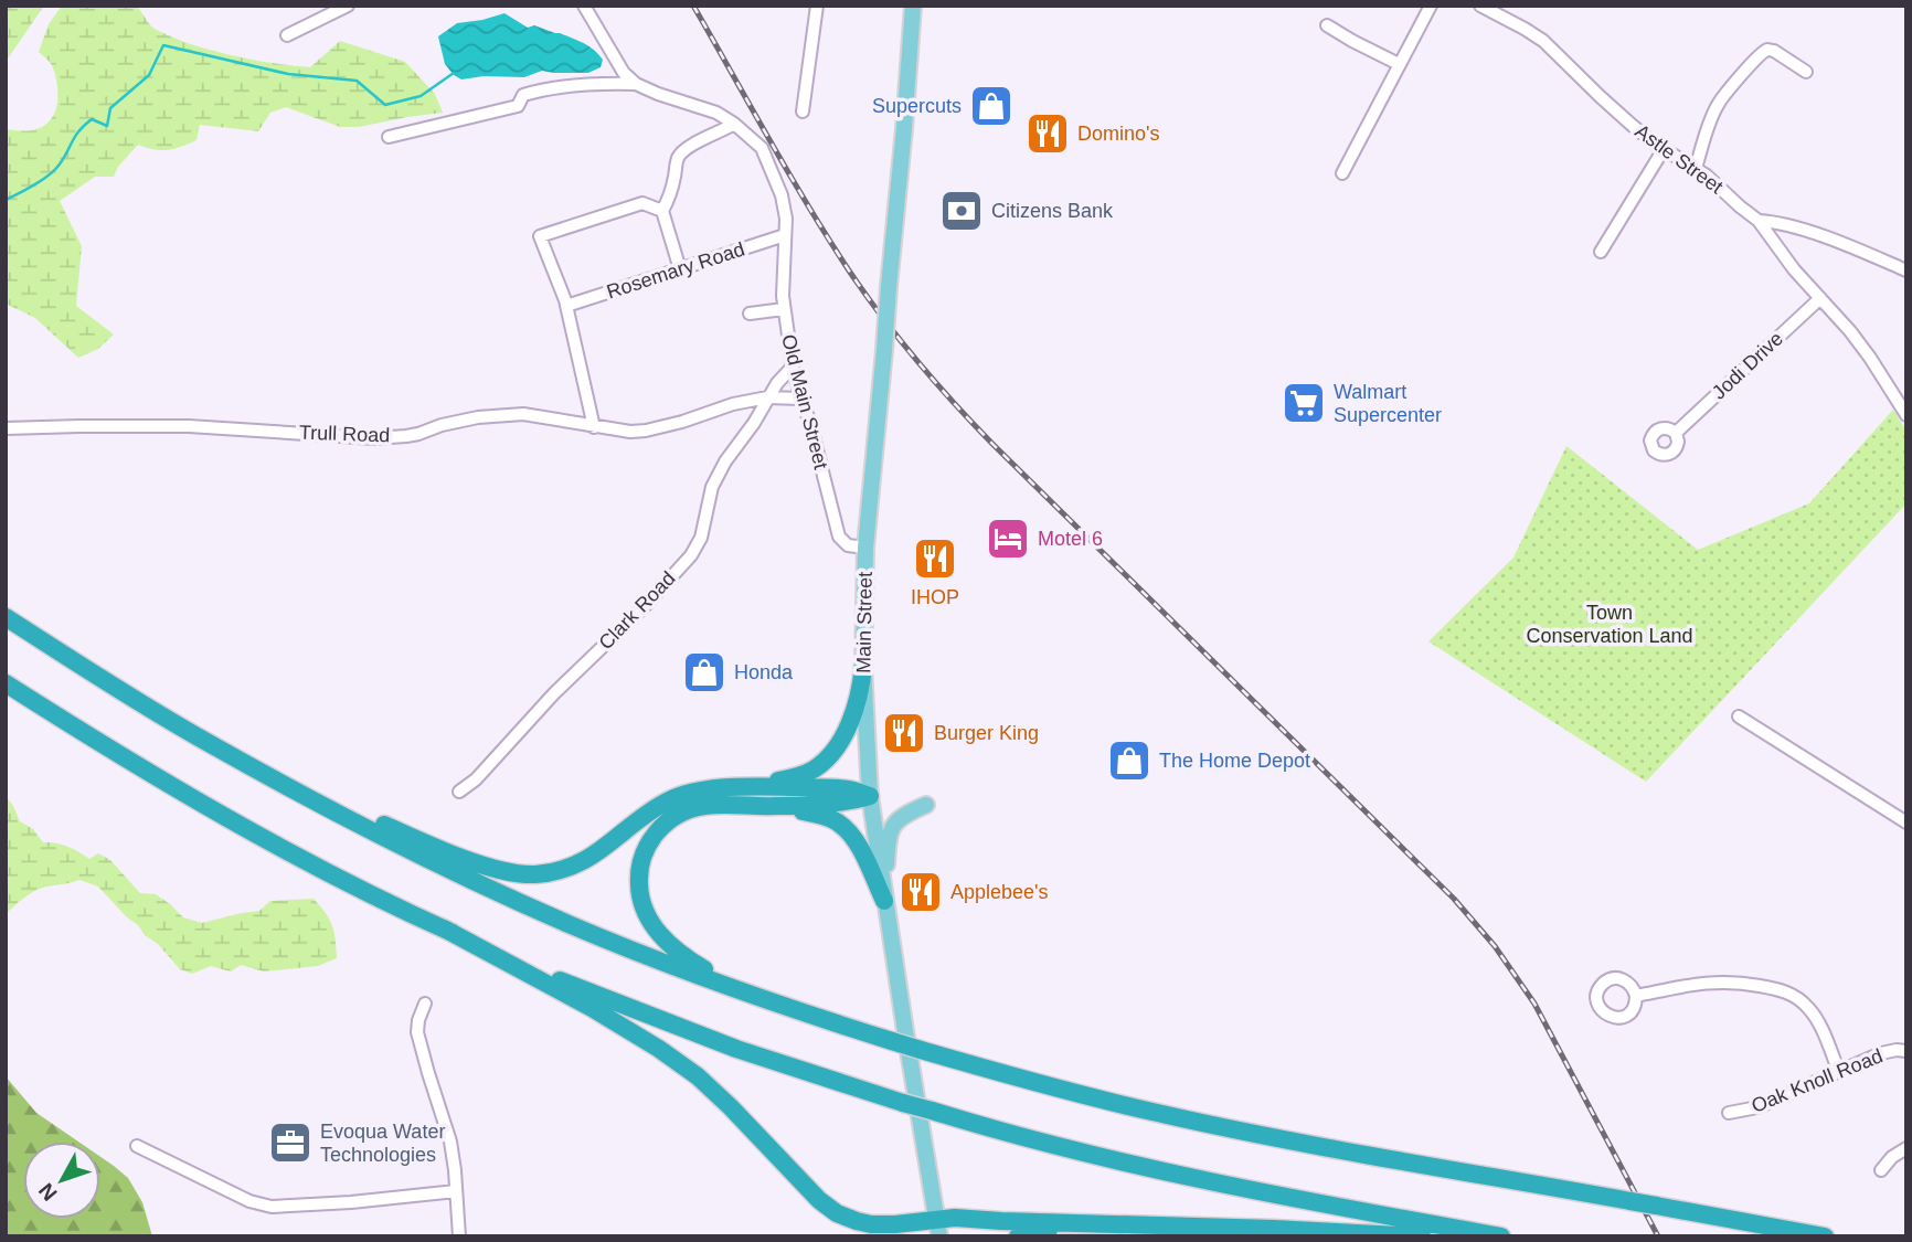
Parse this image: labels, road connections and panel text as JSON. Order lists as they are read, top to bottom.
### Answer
{
  "streets": {
    "main road": ["Main Street"],
    "street": [
      "Astle Street",
      "Rosemary Road",
      "Jodi Drive",
      "Old Main Street",
      "Trull Road",
      "Clark Road",
      "Oak Knoll Road"
    ]
  },
  "crossings": [
    ["Astle Street", "Jodi Drive"],
    ["Rosemary Road", "Old Main Street"],
    ["Old Main Street", "Trull Road"],
    ["Old Main Street", "Main Street"],
    ["Trull Road", "Clark Road"]
  ],
  "parks": ["Town Conservation Land"],
  "places": {
    "shop": ["Supercuts", "Honda", "The Home Depot"],
    "restaurant": [
      "Domino's",
      "IHOP",
      "Burger King",
      "Applebee's"
    ],
    "bank": ["Citizens Bank"],
    "supermarket": ["Walmart Supercenter"],
    "hotel": ["Motel 6"],
    "office": ["Evoqua Water Technologies"]
  },
  "north": "bottom left"
}
